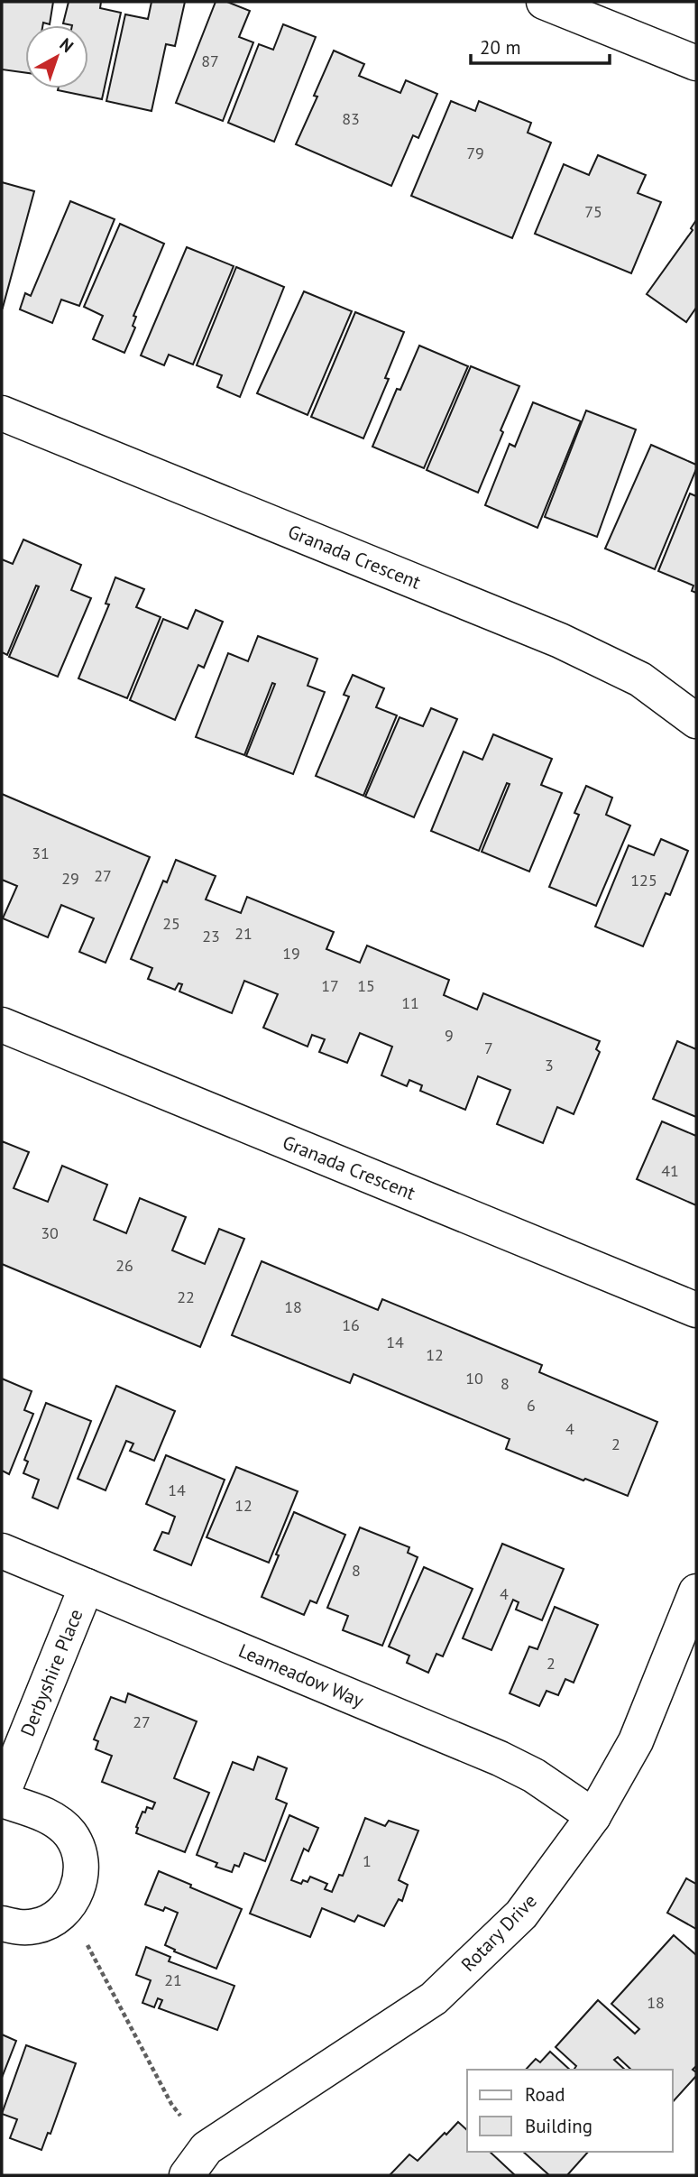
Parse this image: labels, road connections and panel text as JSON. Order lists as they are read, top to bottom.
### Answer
{
  "streets": {
    "street": [
      "Granada Crescent",
      "Derbyshire Place",
      "Leameadow Way",
      "Rotary Drive"
    ]
  },
  "crossings": [
    ["Derbyshire Place", "Leameadow Way"],
    ["Leameadow Way", "Rotary Drive"]
  ],
  "house_numbers": [
    "87",
    "83",
    "79",
    "75",
    "31",
    "27",
    "29",
    "125",
    "25",
    "21",
    "23",
    "19",
    "17",
    "15",
    "11",
    "9",
    "7",
    "3",
    "41",
    "30",
    "26",
    "22",
    "18",
    "16",
    "14",
    "12",
    "10",
    "8",
    "6",
    "4",
    "2",
    "14",
    "12",
    "8",
    "4",
    "2",
    "27",
    "1",
    "21",
    "18"
  ],
  "legend": ["Road", "Building"],
  "scale_bar": "20 m",
  "north": "top right"
}
